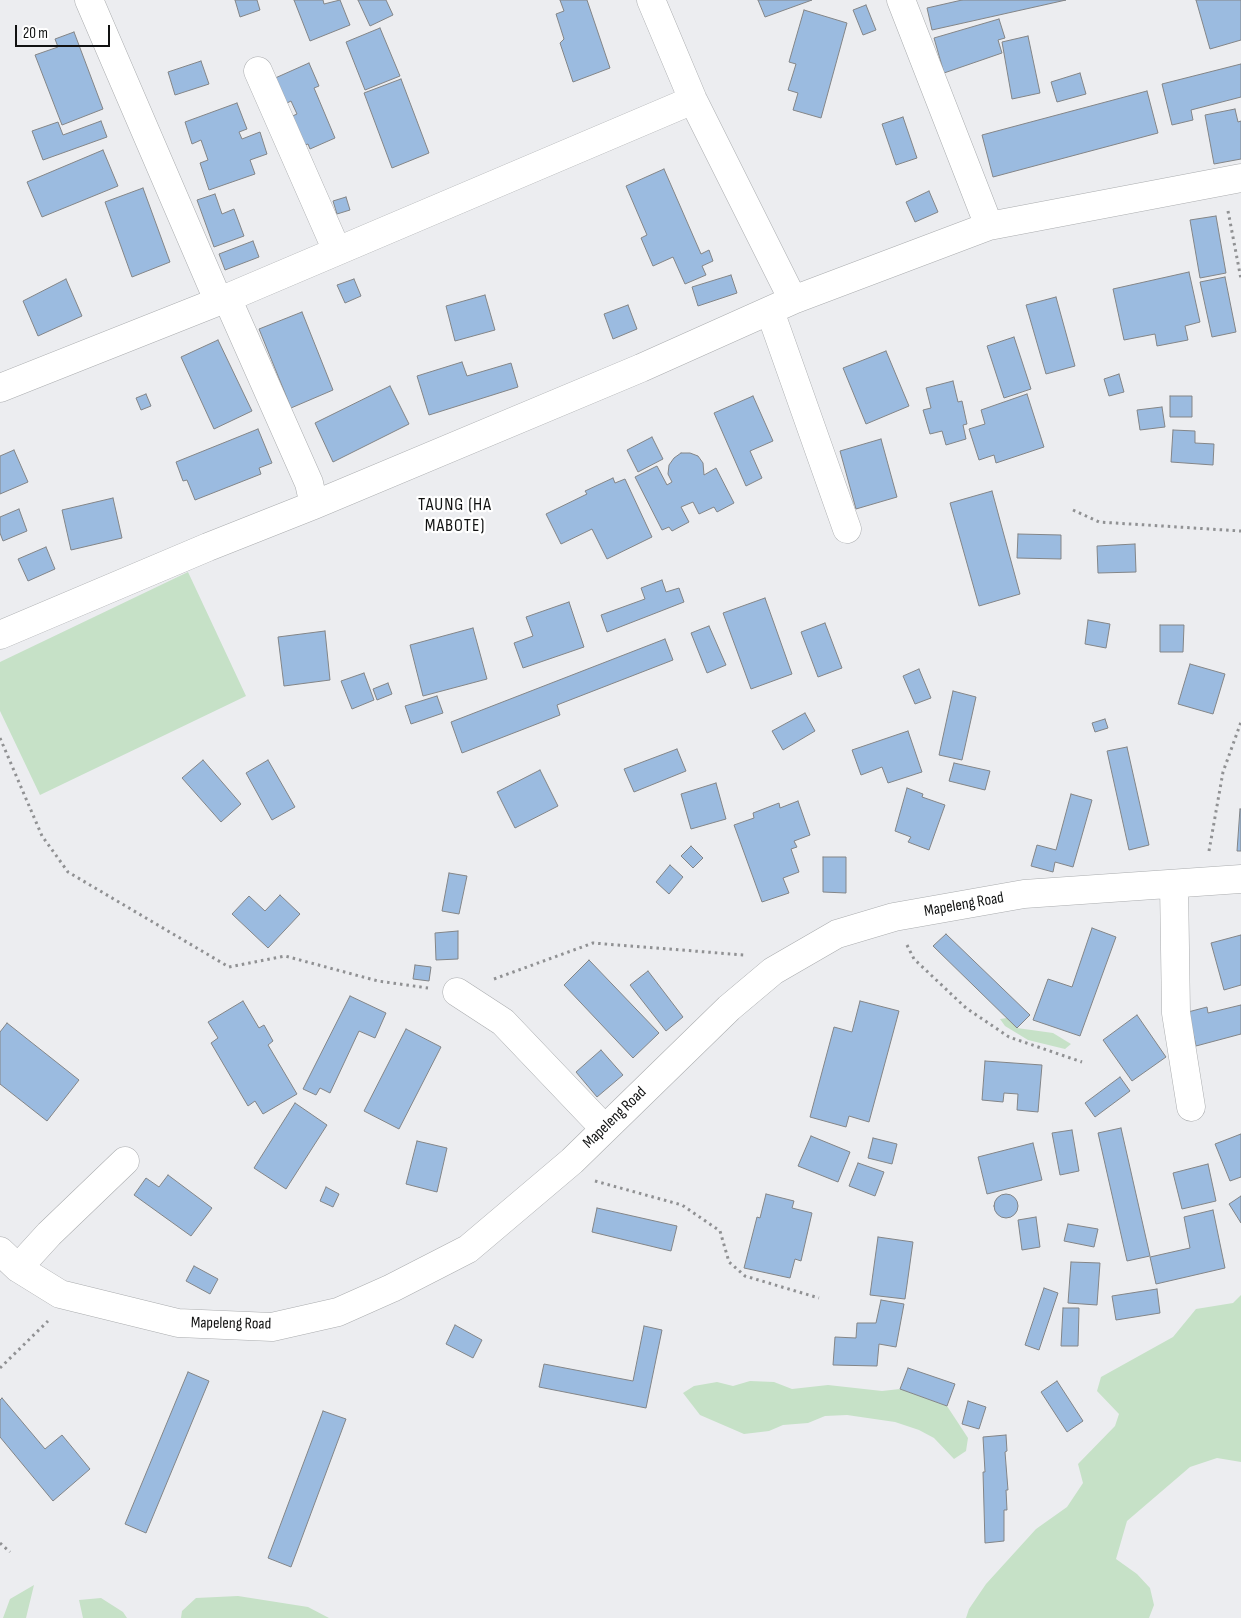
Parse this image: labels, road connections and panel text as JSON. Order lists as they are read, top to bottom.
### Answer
{
  "streets": {
    "street": ["Mapeleng Road"]
  },
  "districts": ["TAUNG (HA MABOTE)"],
  "scale_bar": "20 m"
}
